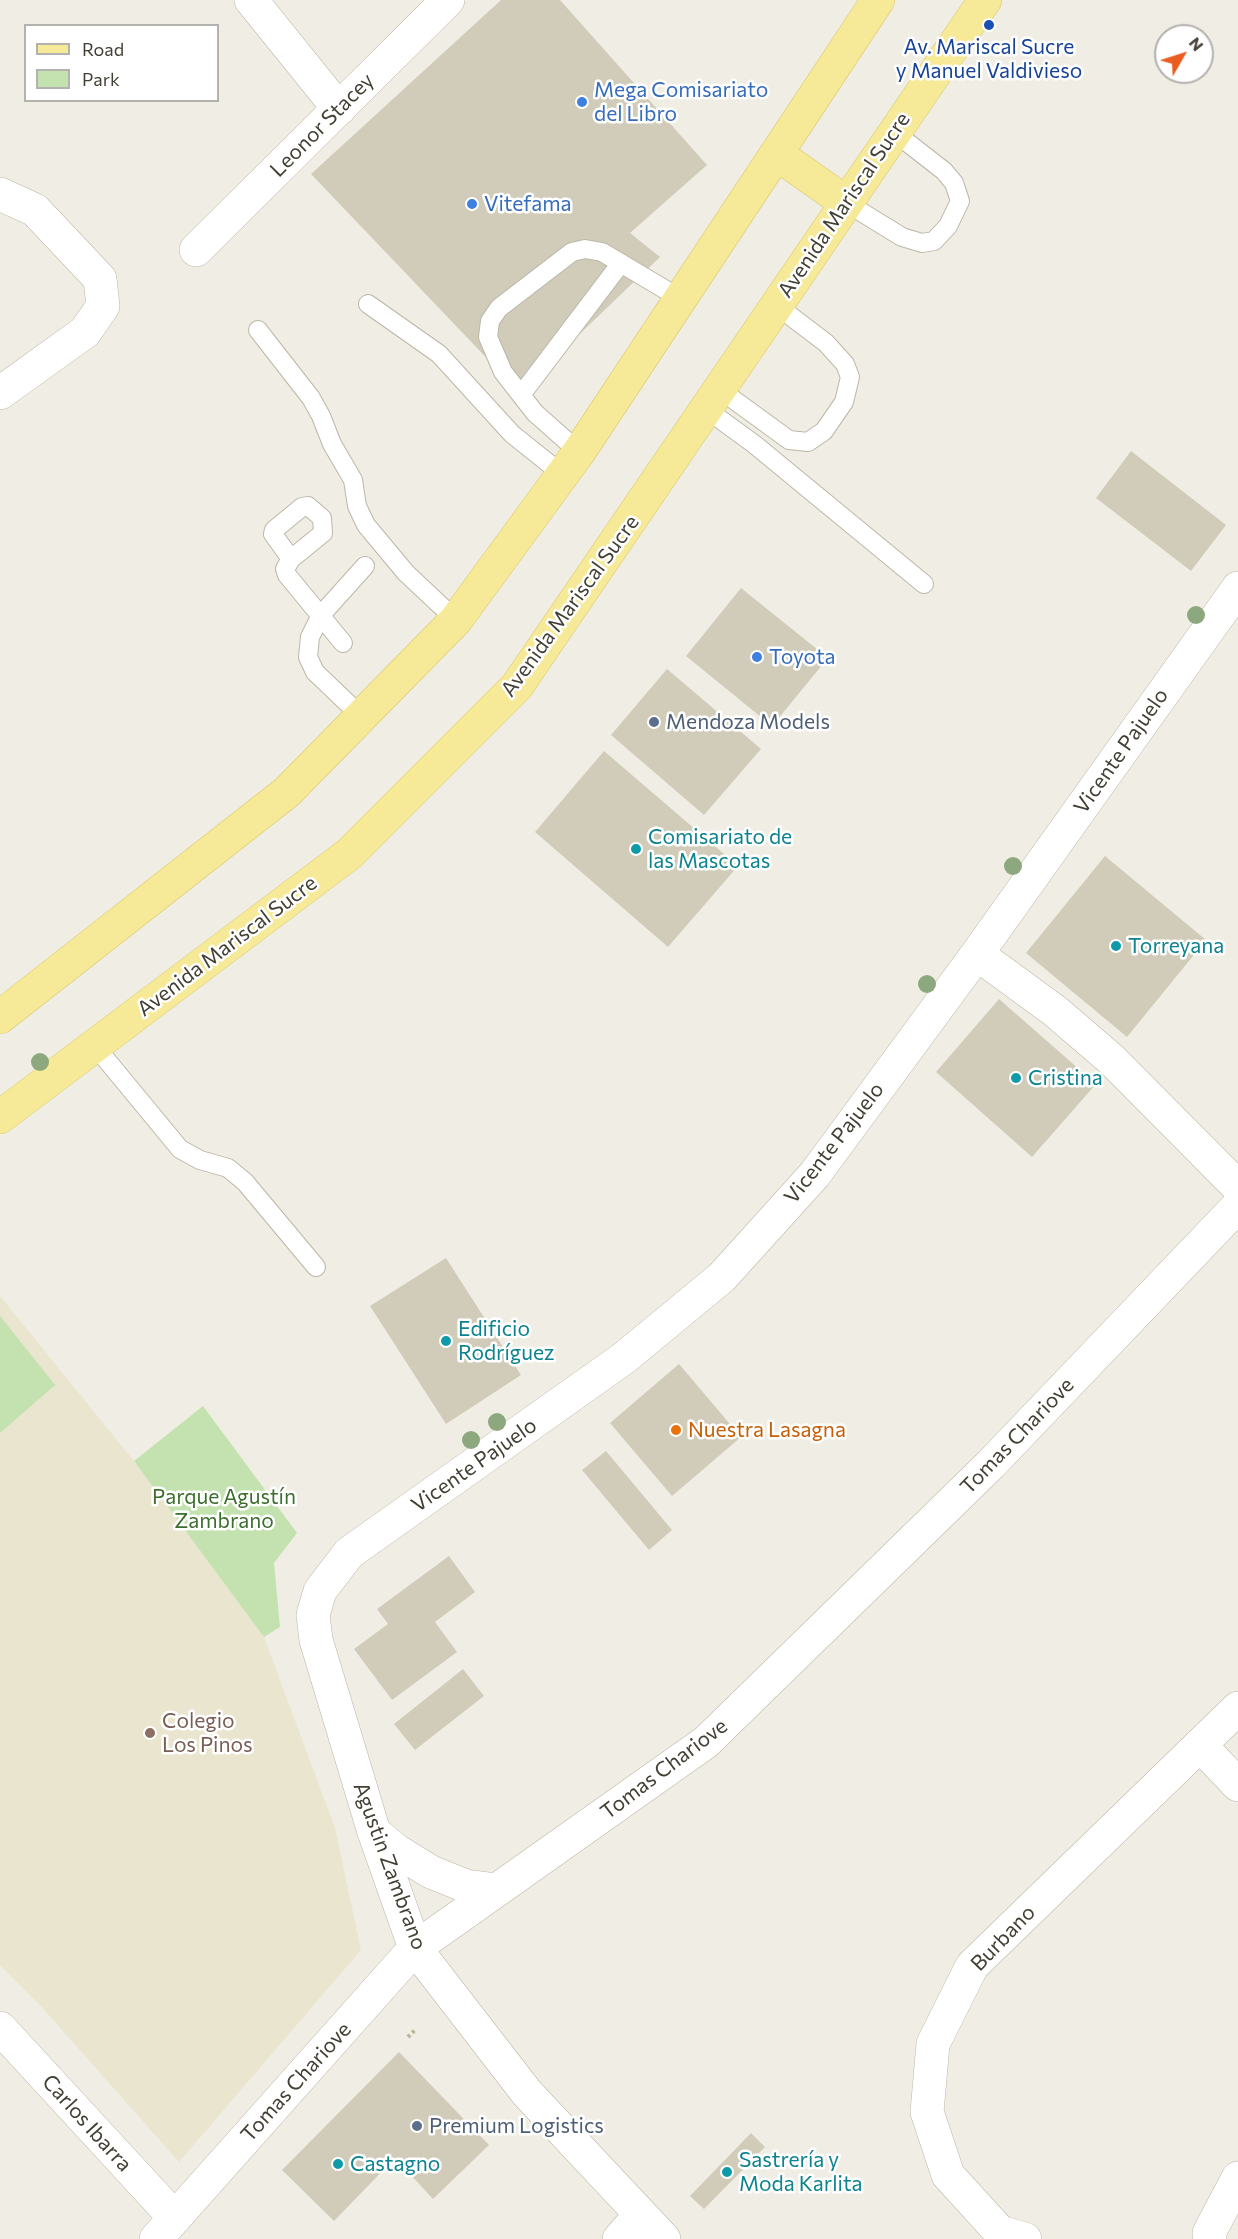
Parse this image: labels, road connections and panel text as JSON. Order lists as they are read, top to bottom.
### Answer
{
  "streets": {
    "main road": ["Avenida Mariscal Sucre"],
    "street": [
      "Leonor Stacey",
      "Vicente Pajuelo",
      "Tomas Chariove",
      "Agustin Zambrano",
      "Burbano",
      "Carlos Ibarra"
    ]
  },
  "crossings": [
    ["Vicente Pajuelo", "Agustin Zambrano"],
    ["Tomas Chariove", "Agustin Zambrano"],
    ["Tomas Chariove", "Carlos Ibarra"]
  ],
  "parks": ["Parque Agustín Zambrano"],
  "places": [
    "Av. Mariscal Sucre y Manuel Valdivieso",
    "Mega Comisariato del Libro",
    "Vitefama",
    "Toyota",
    "Mendoza Models",
    "Comisariato de las Mascotas",
    "Torreyana",
    "Cristina",
    "Edificio Rodríguez",
    "Nuestra Lasagna",
    "Colegio Los Pinos",
    "Premium Logistics",
    "Castagno",
    "Sastrería y Moda Karlita"
  ],
  "legend": ["Road", "Park"],
  "north": "top right"
}
